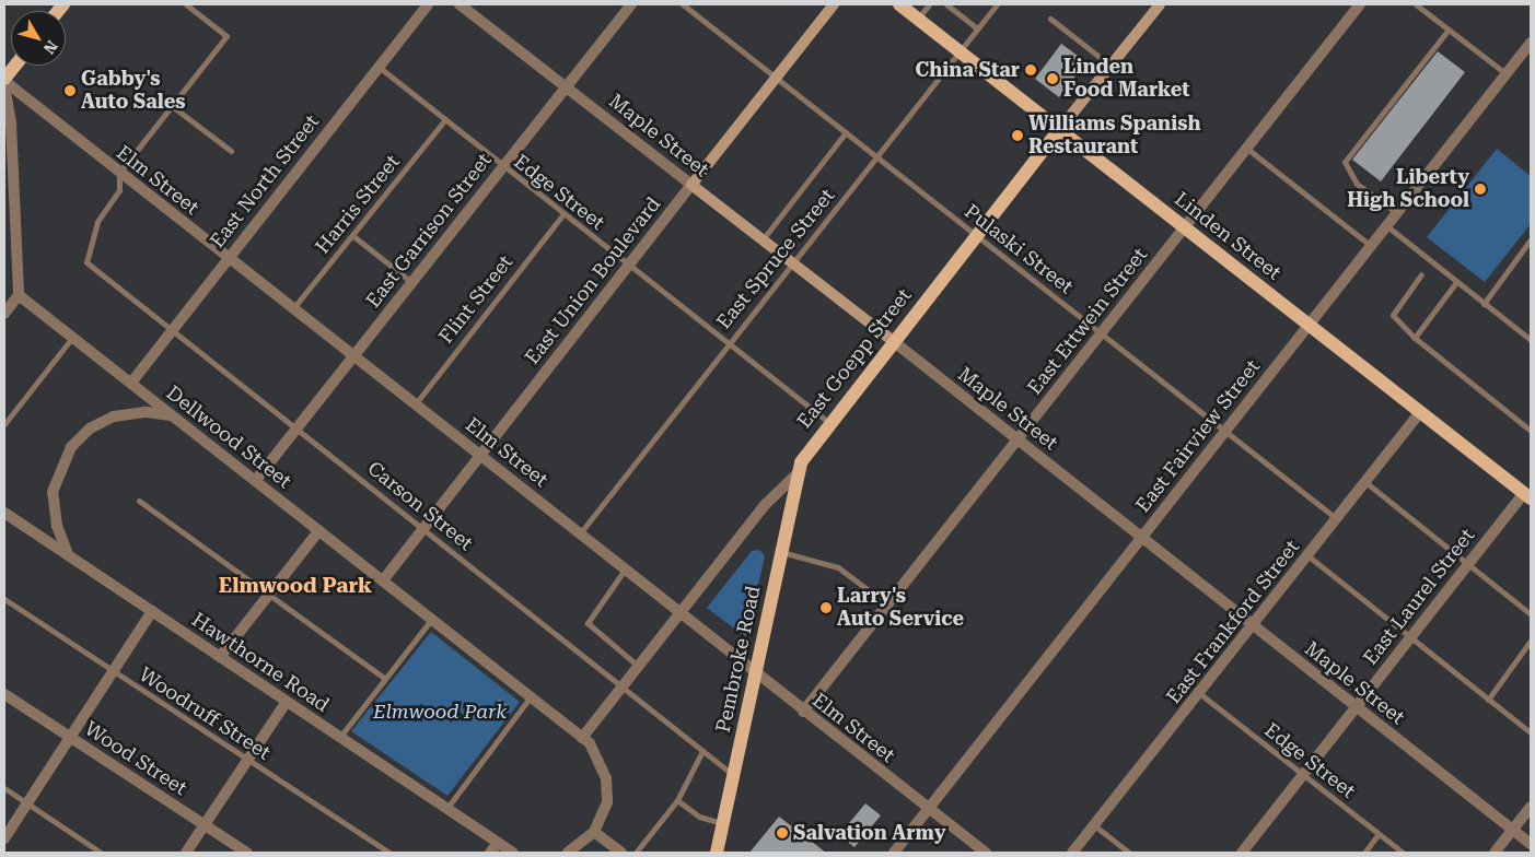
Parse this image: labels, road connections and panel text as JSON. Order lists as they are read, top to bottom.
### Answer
{
  "streets": {
    "main road": ["Linden Street", "East Goepp Street", "Pembroke Road"],
    "street": [
      "Maple Street",
      "Elm Street",
      "East North Street",
      "East Garrison Street",
      "East Union Boulevard",
      "East Ettwein Street",
      "East Fairview Street",
      "Dellwood Street",
      "East Laurel Street",
      "East Frankford Street",
      "Hawthorne Road",
      "Wood Street"
    ],
    "lane": [
      "Edge Street",
      "Harris Street",
      "Pulaski Street",
      "East Spruce Street",
      "Flint Street",
      "Carson Street",
      "Woodruff Street"
    ]
  },
  "crossings": [
    ["Maple Street", "East Garrison Street"],
    ["Maple Street", "East Spruce Street"],
    ["Maple Street", "East Union Boulevard"],
    ["Maple Street", "East Ettwein Street"],
    ["Maple Street", "East Goepp Street"],
    ["Maple Street", "East Fairview Street"],
    ["Maple Street", "East Laurel Street"],
    ["Maple Street", "East Frankford Street"],
    ["Elm Street", "East North Street"],
    ["Elm Street", "Harris Street"],
    ["Elm Street", "East Garrison Street"],
    ["Elm Street", "East Spruce Street"],
    ["Elm Street", "East Union Boulevard"],
    ["Elm Street", "Flint Street"],
    ["Elm Street", "East Ettwein Street"],
    ["Elm Street", "East Goepp Street"],
    ["Elm Street", "East Fairview Street"],
    ["Elm Street", "Carson Street"],
    ["Elm Street", "Pembroke Road"],
    ["East North Street", "Edge Street"],
    ["East North Street", "Dellwood Street"],
    ["East North Street", "Carson Street"],
    ["Edge Street", "Harris Street"],
    ["Edge Street", "East Garrison Street"],
    ["Edge Street", "East Spruce Street"],
    ["Edge Street", "East Union Boulevard"],
    ["Edge Street", "Flint Street"],
    ["Edge Street", "East Goepp Street"],
    ["Edge Street", "East Laurel Street"],
    ["Edge Street", "East Frankford Street"],
    ["East Garrison Street", "Dellwood Street"],
    ["East Garrison Street", "Carson Street"],
    ["Linden Street", "East Spruce Street"],
    ["Linden Street", "East Ettwein Street"],
    ["Linden Street", "East Goepp Street"],
    ["Linden Street", "East Fairview Street"],
    ["Linden Street", "East Laurel Street"],
    ["Linden Street", "East Frankford Street"],
    ["Pulaski Street", "East Spruce Street"],
    ["Pulaski Street", "East Union Boulevard"],
    ["Pulaski Street", "East Ettwein Street"],
    ["Pulaski Street", "East Goepp Street"],
    ["Pulaski Street", "East Fairview Street"],
    ["Pulaski Street", "East Frankford Street"],
    ["East Union Boulevard", "Dellwood Street"],
    ["East Union Boulevard", "Carson Street"],
    ["East Goepp Street", "Dellwood Street"],
    ["East Goepp Street", "Carson Street"],
    ["East Goepp Street", "Pembroke Road"],
    ["Carson Street", "Pembroke Road"]
  ],
  "districts": ["Elmwood Park"],
  "parks": ["Elmwood Park"],
  "places": [
    "China Star",
    "Linden Food Market",
    "Gabby's Auto Sales",
    "Williams Spanish Restaurant",
    "Liberty High School",
    "Larry's Auto Service",
    "Salvation Army"
  ],
  "north": "bottom right"
}
